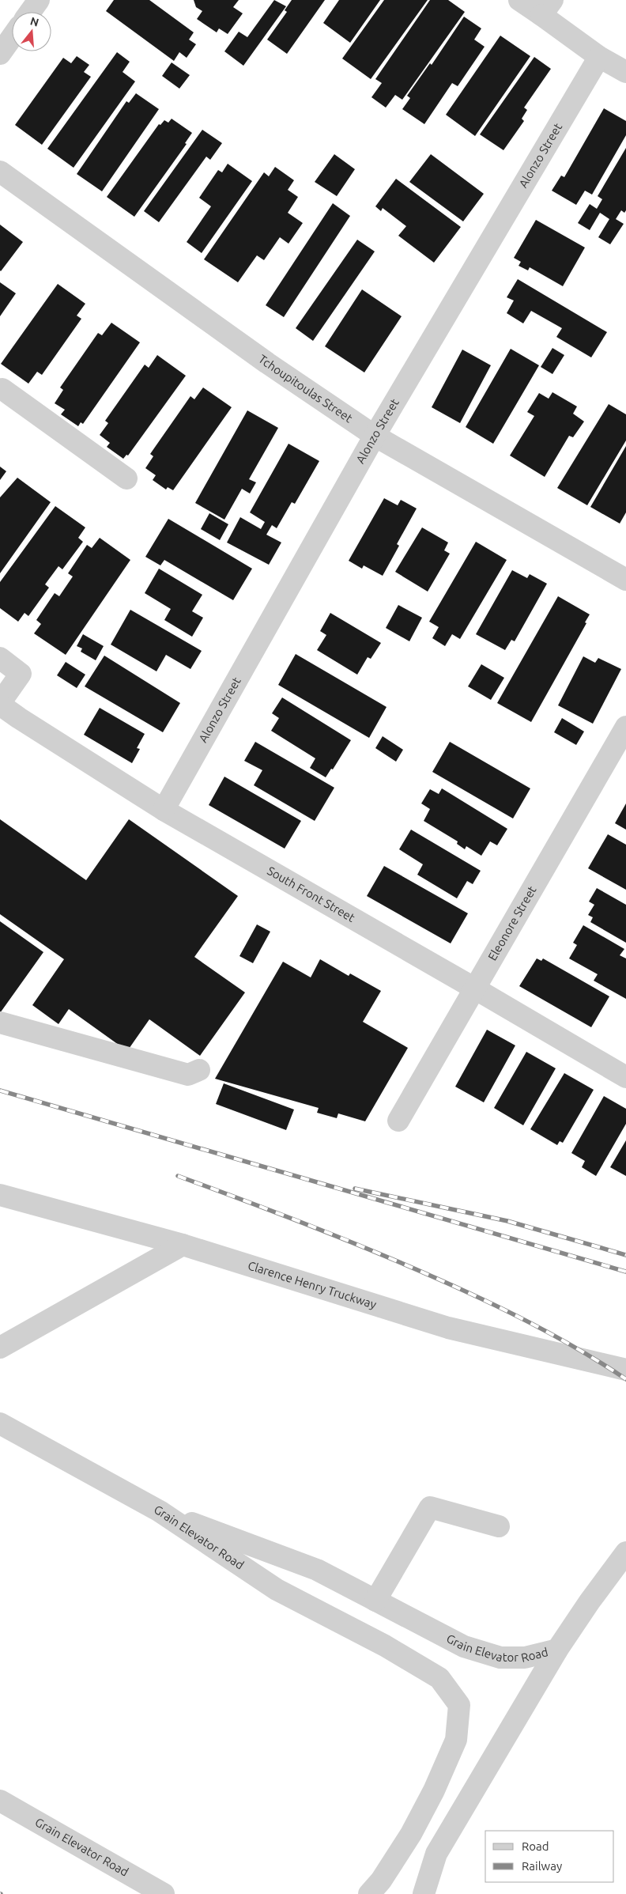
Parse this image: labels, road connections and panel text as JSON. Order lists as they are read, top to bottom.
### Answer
{
  "streets": {
    "street": [
      "Alonzo Street",
      "Tchoupitoulas Street",
      "South Front Street",
      "Eleonore Street",
      "Clarence Henry Truckway",
      "Grain Elevator Road"
    ]
  },
  "crossings": [
    ["Alonzo Street", "Tchoupitoulas Street"],
    ["Alonzo Street", "South Front Street"],
    ["South Front Street", "Eleonore Street"]
  ],
  "legend": ["Road", "Railway"],
  "north": "top"
}
